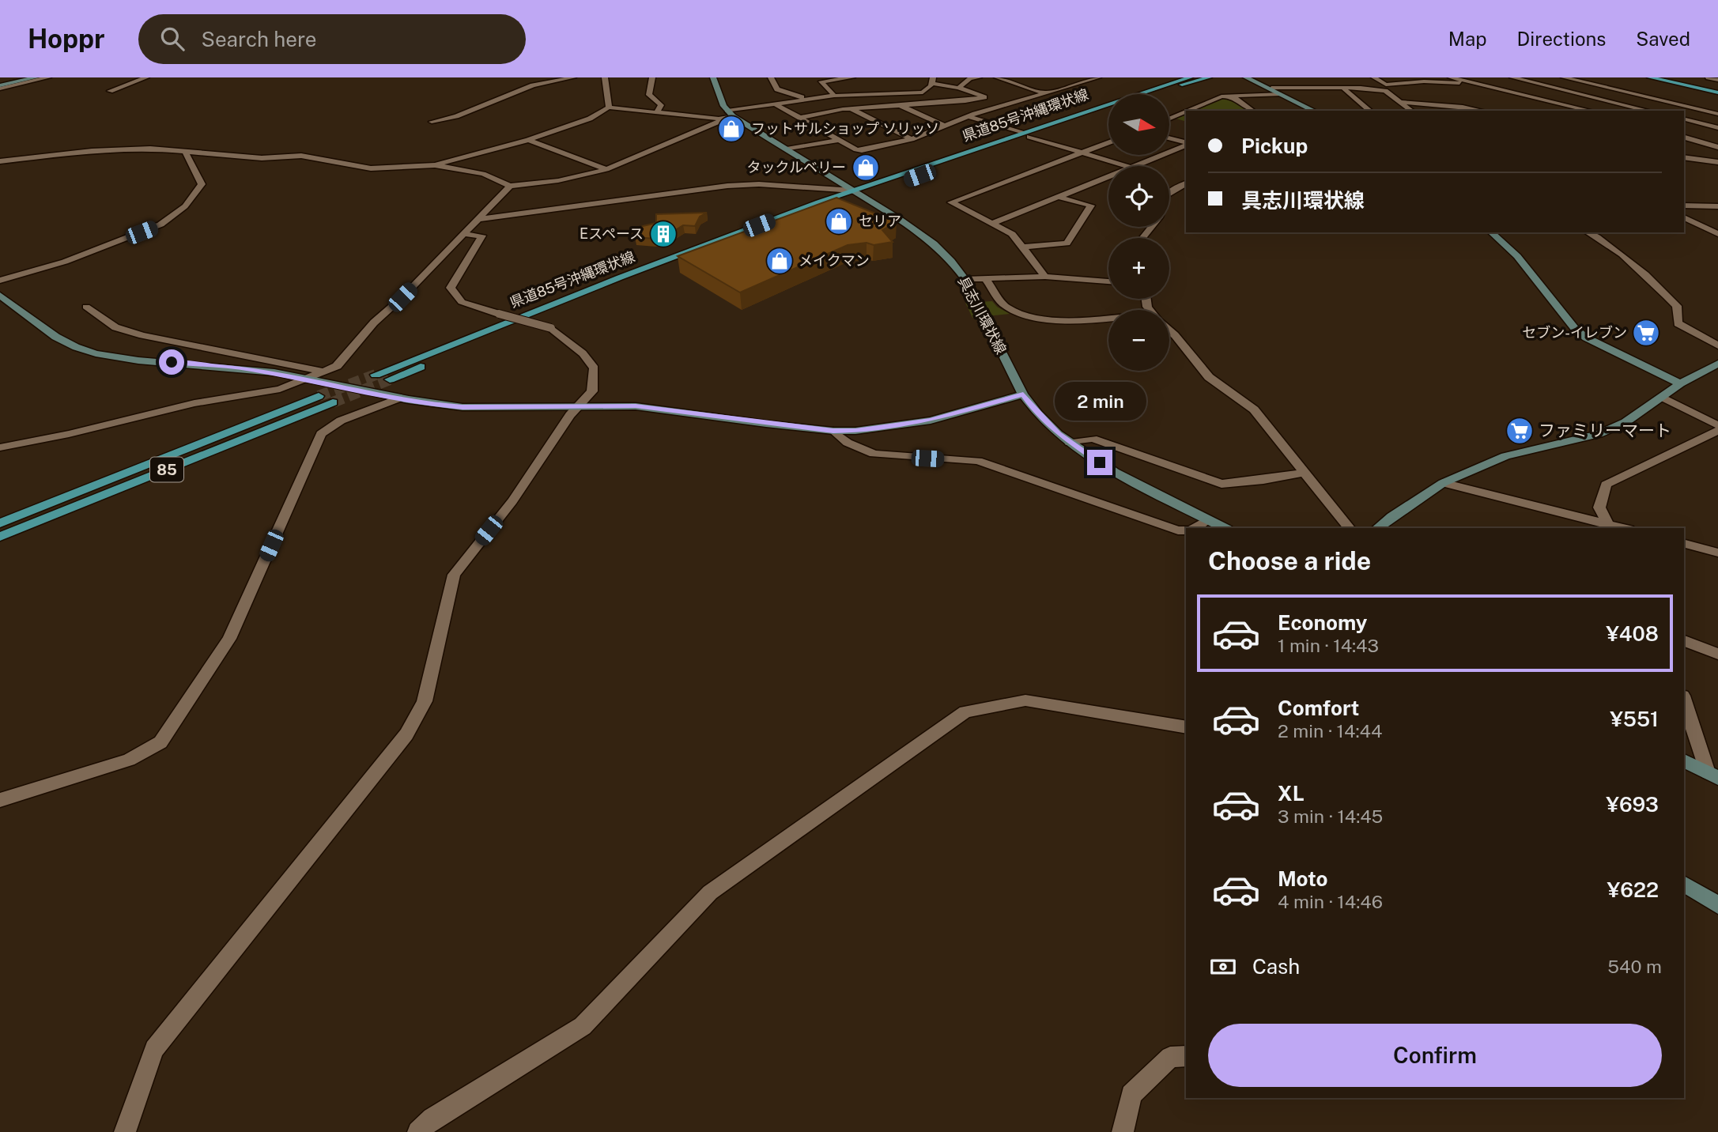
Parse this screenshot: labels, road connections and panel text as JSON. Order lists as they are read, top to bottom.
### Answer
{
  "streets": {
    "main road": ["県道85号沖縄環状線", "具志川環状線", "85"]
  },
  "crossings": [
    ["県道85号沖縄環状線", "具志川環状線"]
  ],
  "places": {
    "shop": [
      "フットサルショップ ソリッソ",
      "タックルベリー",
      "セリア",
      "メイクマン"
    ],
    "building": ["Eスペース"],
    "supermarket": ["セブン-イレブン", "ファミリーマート"]
  },
  "north": "right",
  "page": {
    "header": "Hoppr",
    "search": "Search here",
    "nav": ["Map", "Directions", "Saved"],
    "map_buttons": ["+", "−"],
    "banner": ["Pickup", "具志川環状線"],
    "bubble": "2 min",
    "heading": "Choose a ride",
    "list": [
      {
        "name": "Economy",
        "note": "1 min · 14:43",
        "value": "¥408"
      },
      {
        "name": "Comfort",
        "note": "2 min · 14:44",
        "value": "¥551"
      },
      {
        "name": "XL",
        "note": "3 min · 14:45",
        "value": "¥693"
      },
      {
        "name": "Moto",
        "note": "4 min · 14:46",
        "value": "¥622"
      }
    ],
    "pay": ["Cash", "540 m"],
    "buttons": "Confirm"
  }
}
